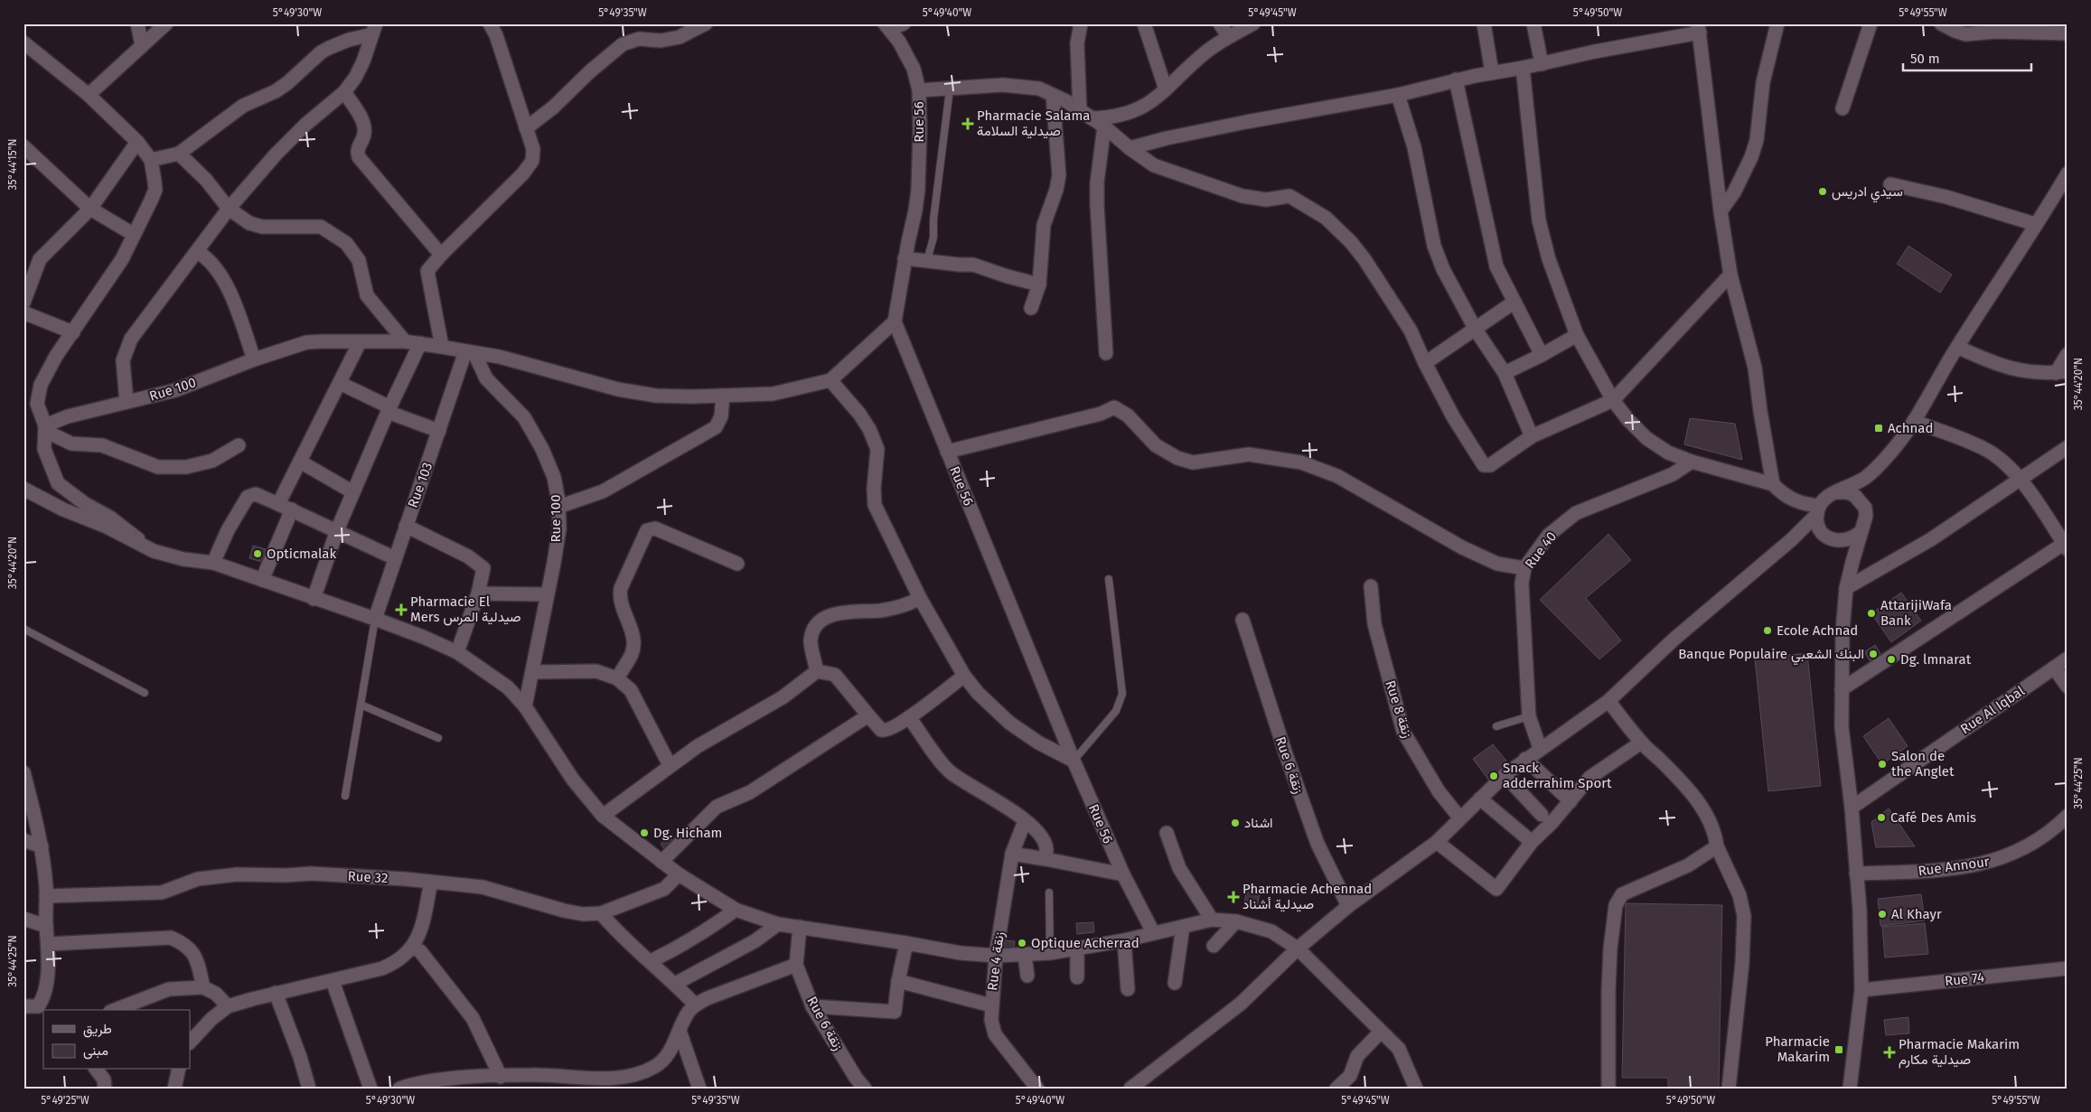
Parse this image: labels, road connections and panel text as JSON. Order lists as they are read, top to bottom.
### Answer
{
  "streets": {
    "street": [
      "Rue 56",
      "Rue 100",
      "Rue 103",
      "Rue 40",
      "Rue 8 زنقة",
      "Rue Al Iqbal",
      "Rue 6 زنقة",
      "Rue Annour",
      "Rue 32",
      "Rue 4 زنقة",
      "Rue 74"
    ]
  },
  "crossings": [
    ["Rue 100", "Rue 103"]
  ],
  "places": {
    "health": [
      "Pharmacie Salama صيدلية السلامة",
      "Pharmacie El Mers صيدلية المرس",
      "Pharmacie Achennad صيدلية أشناد",
      "Pharmacie Makarim صيدلية مكارم"
    ],
    "other": [
      "سيدي ادريس",
      "Opticmalak",
      "AttarijiWafa Bank",
      "Ecole Achnad",
      "Banque Populaire البنك الشعبي",
      "Dg. lmnarat",
      "Salon de the Anglet",
      "Snack adderrahim Sport",
      "Café Des Amis",
      "اشناد",
      "Dg. Hicham",
      "Al Khayr",
      "Optique Acherrad"
    ],
    "transit": ["Achnad", "Pharmacie Makarim"]
  },
  "legend": ["طريق", "مبنى"],
  "scale_bar": "50 m",
  "coordinates": [
    "5°49'30\"W",
    "5°49'35\"W",
    "5°49'40\"W",
    "5°49'45\"W",
    "5°49'50\"W",
    "5°49'55\"W",
    "35°44'15\"N",
    "35°44'20\"N",
    "35°44'25\"N",
    "5°49'25\"W"
  ]
}
